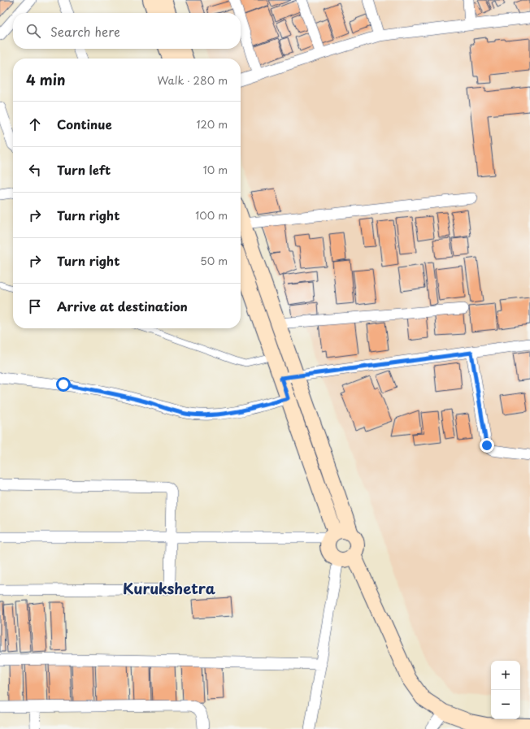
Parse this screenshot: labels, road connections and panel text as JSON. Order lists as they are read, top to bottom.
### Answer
{
  "districts": ["Kurukshetra"],
  "page": {
    "search": "Search here",
    "heading": ["4 min", "Walk · 280 m"],
    "list": [
      ["Continue", "120 m"],
      ["Turn left", "10 m"],
      ["Turn right", "100 m"],
      ["Turn right", "50 m"],
      "Arrive at destination"
    ],
    "map_buttons": ["+", "−"]
  }
}
